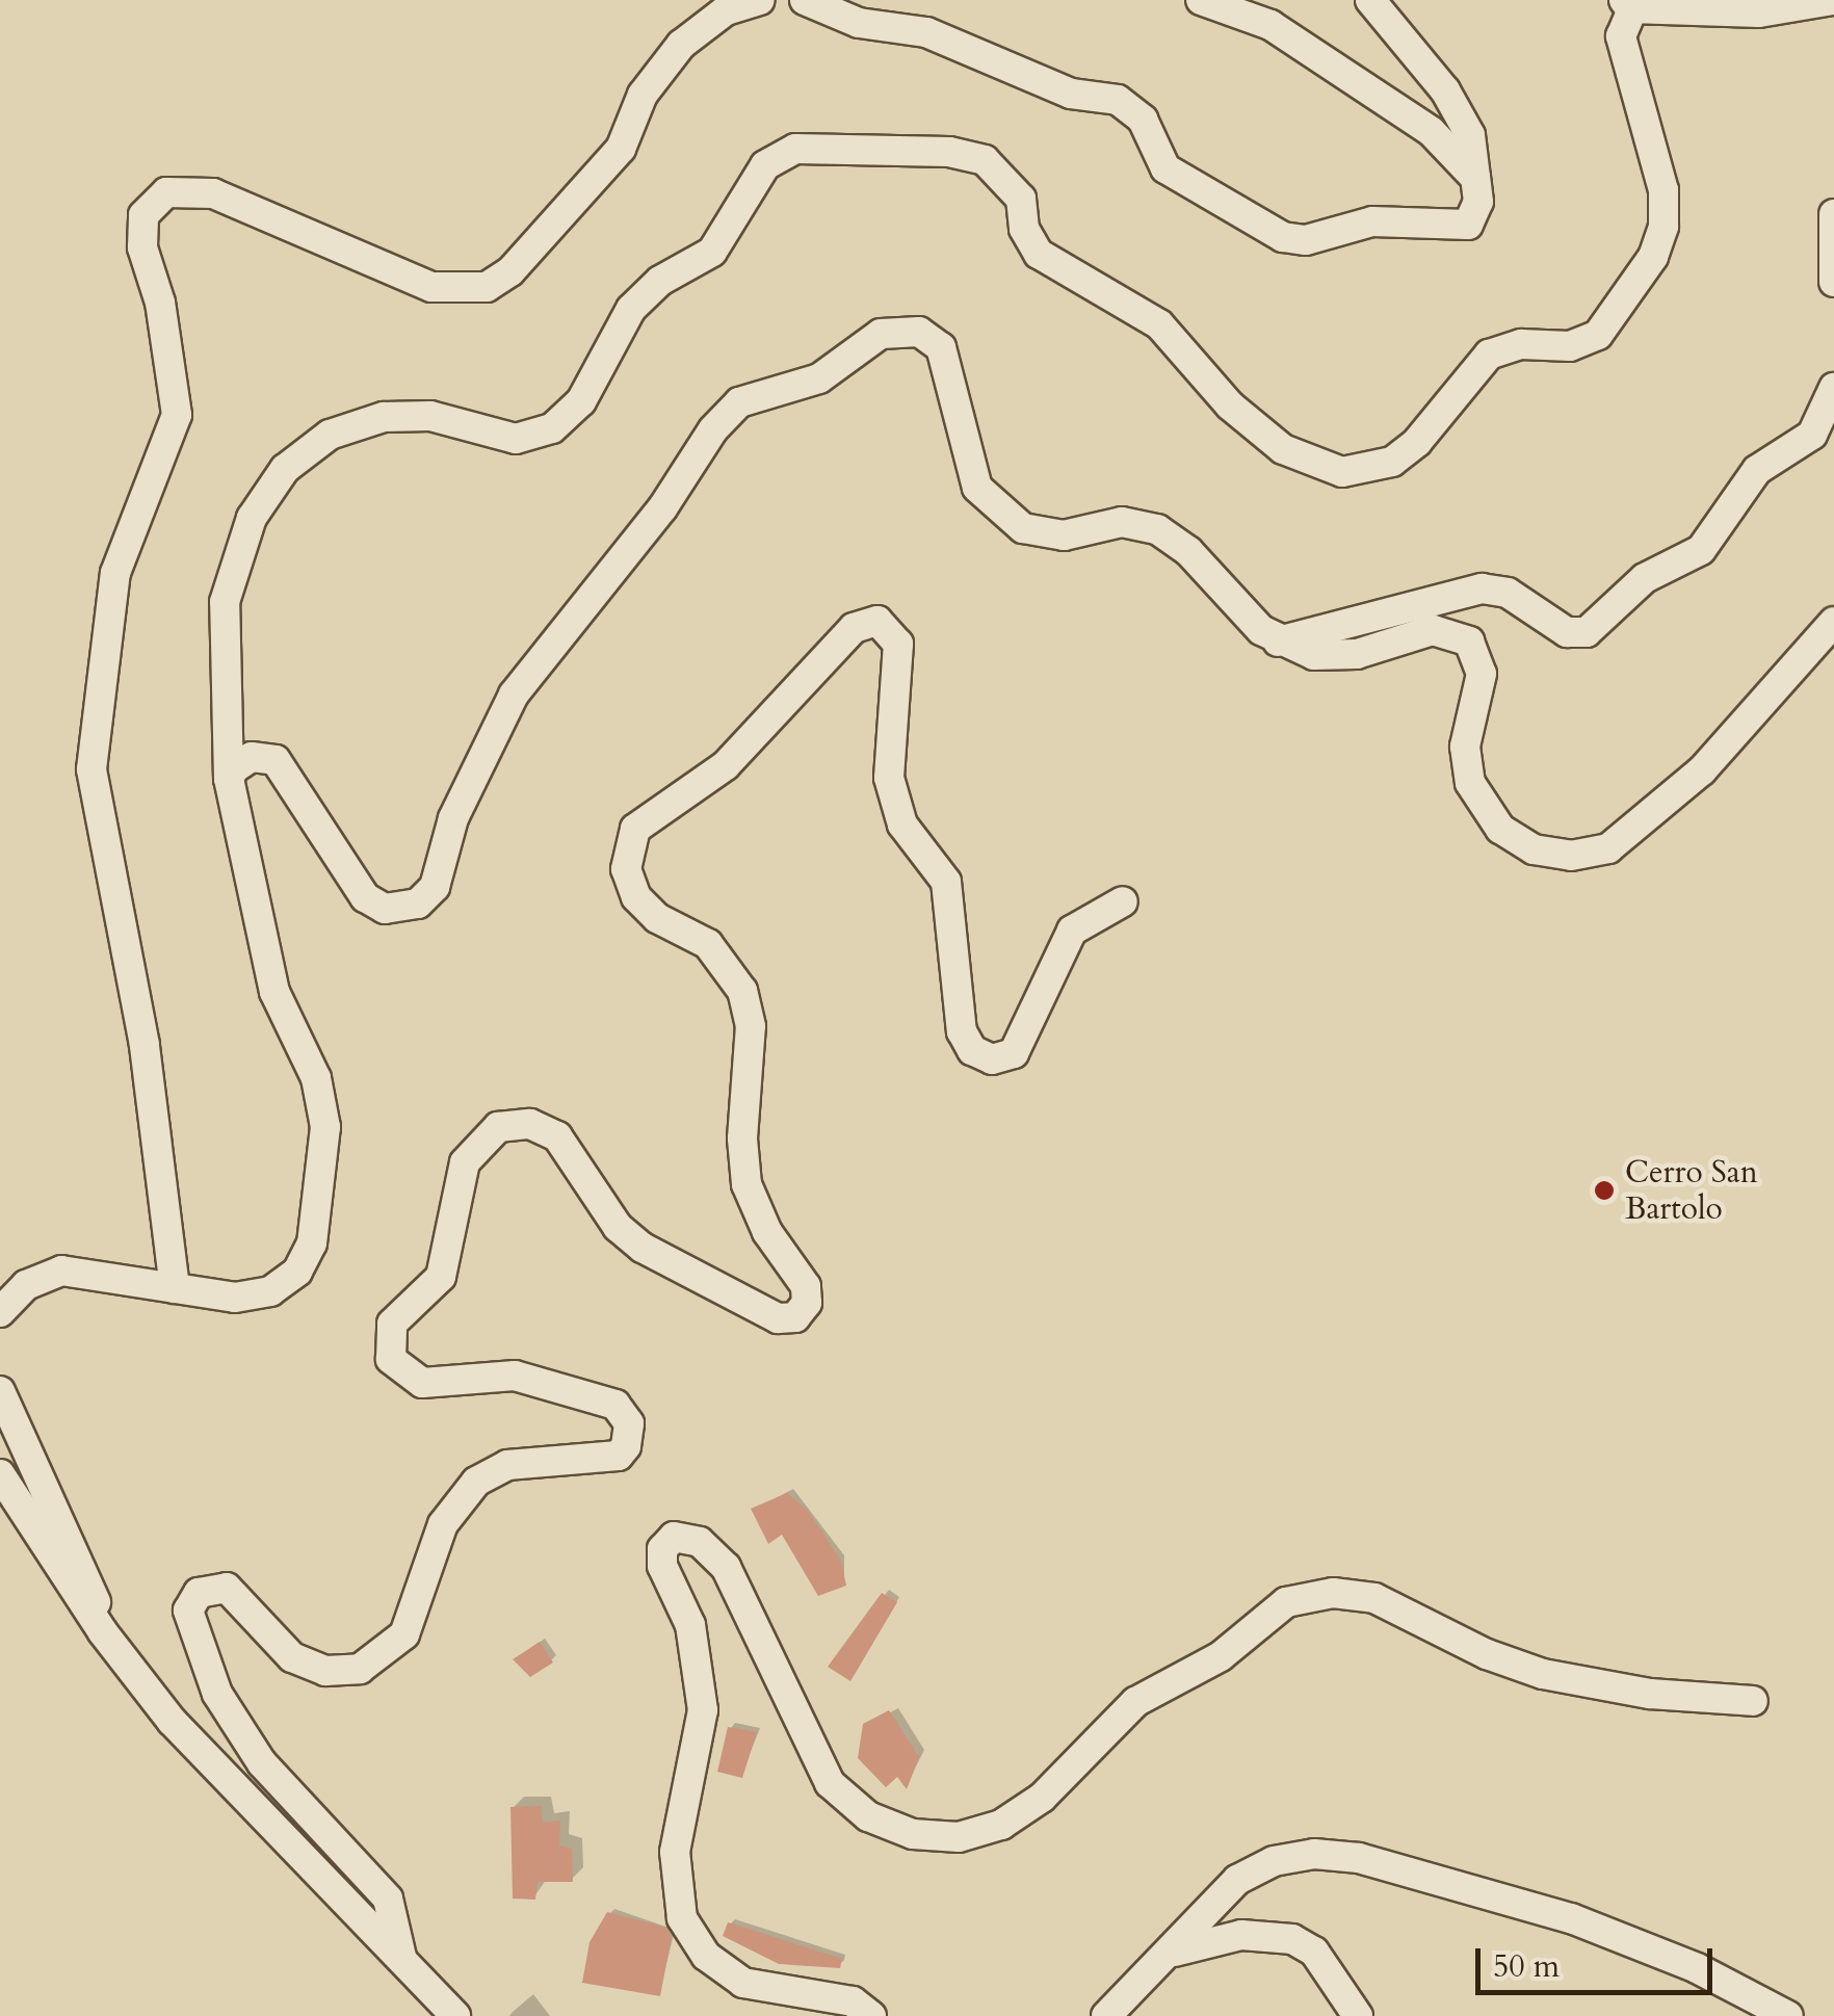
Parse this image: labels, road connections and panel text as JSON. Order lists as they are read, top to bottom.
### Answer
{
  "places": ["Cerro San Bartolo"],
  "scale_bar": "50 m"
}
